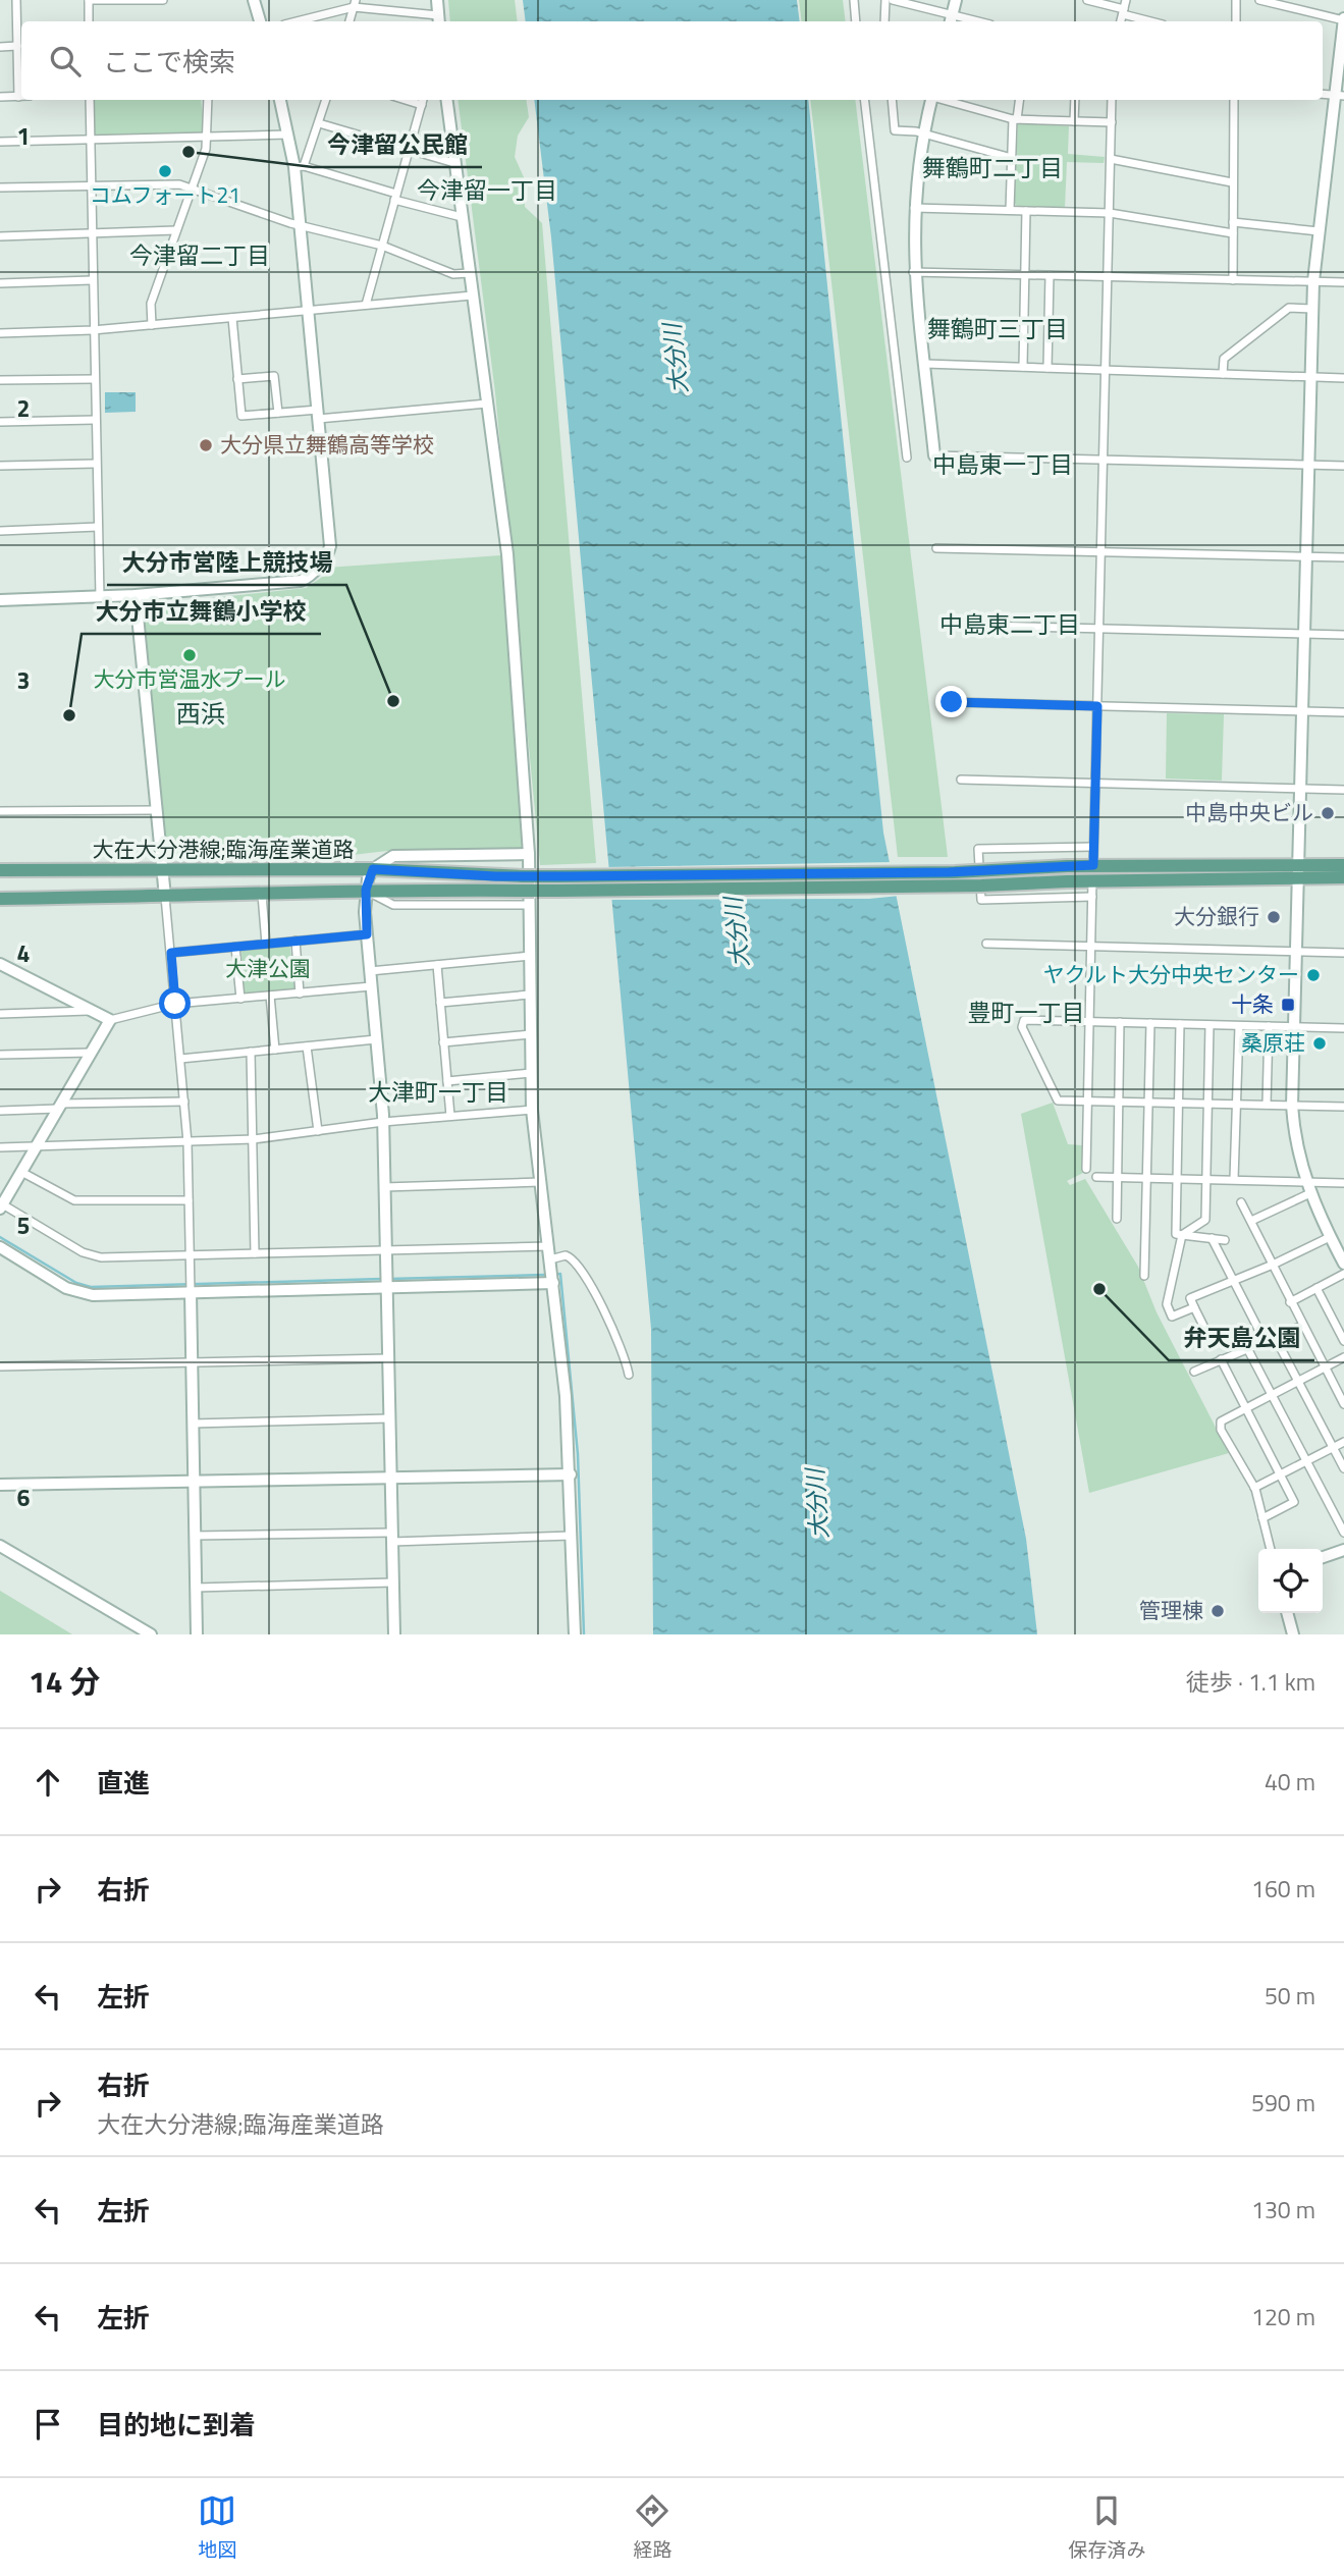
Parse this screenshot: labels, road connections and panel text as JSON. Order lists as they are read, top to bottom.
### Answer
{
  "streets": {
    "main road": ["大在大分港線;臨海産業道路"]
  },
  "districts": [
    "舞鶴町二丁目",
    "今津留一丁目",
    "今津留二丁目",
    "舞鶴町三丁目",
    "中島東一丁目",
    "中島東二丁目",
    "西浜",
    "豊町一丁目",
    "大津町一丁目"
  ],
  "water": ["大分川"],
  "parks": ["大津公園"],
  "places": {
    "other": [
      "今津留公民館",
      "コムフォート21",
      "大分県立舞鶴高等学校",
      "大分市営温水プール",
      "大分市営陸上競技場",
      "大分市立舞鶴小学校",
      "中島中央ビル",
      "大分銀行",
      "ヤクルト大分中央センター",
      "桑原荘",
      "弁天島公園",
      "管理棟"
    ],
    "transit": ["十条"]
  },
  "page": {
    "search": "ここで検索",
    "heading": ["14 分", "徒歩 · 1.1 km"],
    "list": [
      ["直進", "40 m"],
      ["右折", "160 m"],
      ["左折", "50 m"],
      ["右折", "大在大分港線;臨海産業道路", "590 m"],
      ["左折", "130 m"],
      ["左折", "120 m"],
      "目的地に到着"
    ],
    "nav": ["地図", "経路", "保存済み"]
  },
  "grid": {
    "rows": [
      "1",
      "2",
      "3",
      "4",
      "5",
      "6"
    ]
  }
}
